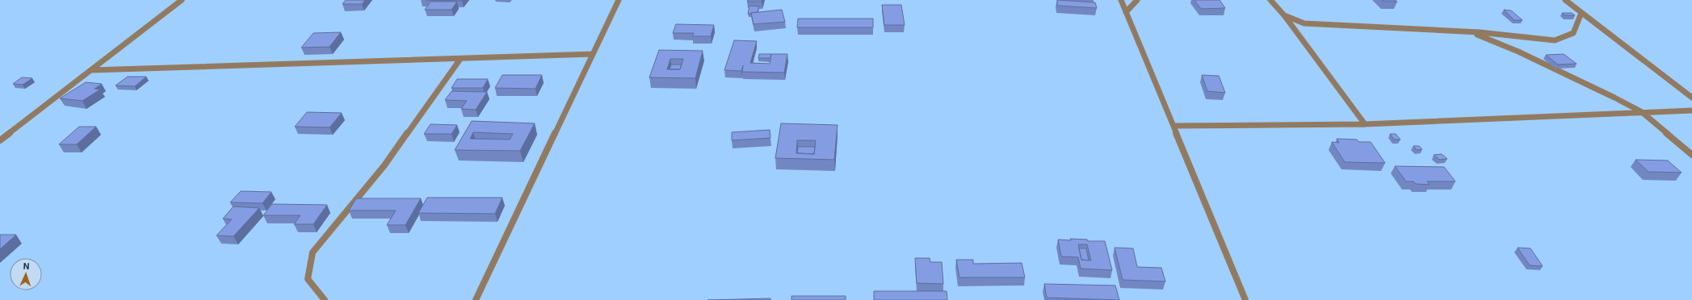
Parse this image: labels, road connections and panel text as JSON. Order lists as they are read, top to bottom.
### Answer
{
  "north": "top"
}
